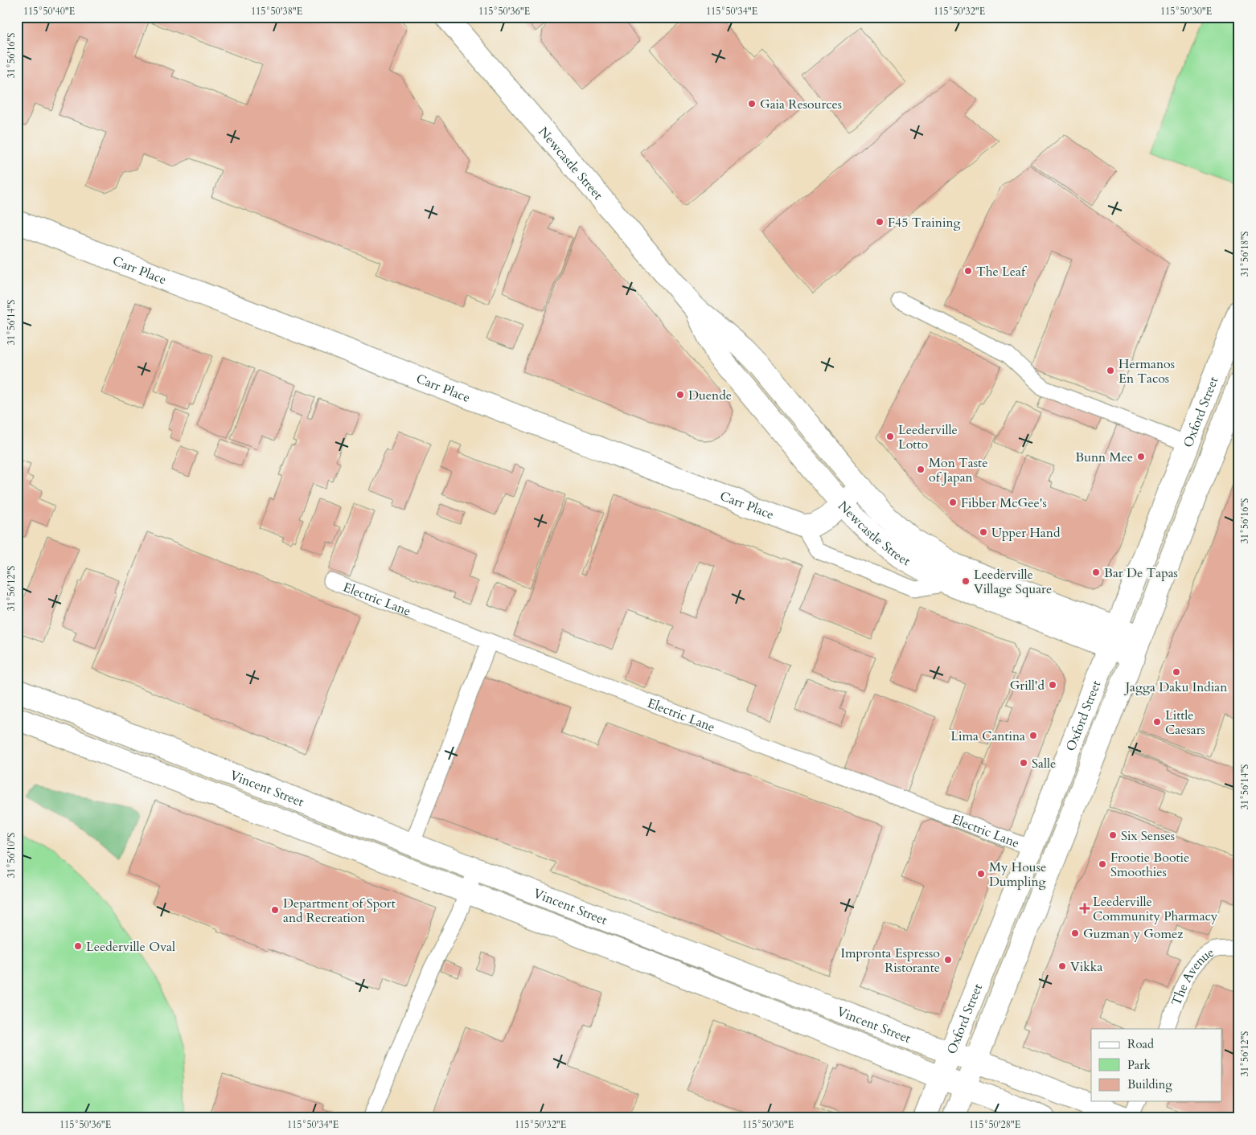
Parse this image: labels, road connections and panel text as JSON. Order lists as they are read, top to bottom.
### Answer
{
  "streets": {
    "main road": [
      "Newcastle Street",
      "Carr Place",
      "Oxford Street",
      "Vincent Street"
    ],
    "lane": ["Electric Lane", "The Avenue"]
  },
  "crossings": [
    ["Newcastle Street", "Oxford Street"],
    ["Oxford Street", "Electric Lane"],
    ["Oxford Street", "Vincent Street"]
  ],
  "places": {
    "other": [
      "Gaia Resources",
      "F45 Training",
      "The Leaf",
      "Hermanos En Tacos",
      "Duende",
      "Leederville Lotto",
      "Bunn Mee",
      "Mon Taste of Japan",
      "Fibber McGee's",
      "Upper Hand",
      "Bar De Tapas",
      "Leederville Village Square",
      "Jagga Daku Indian",
      "Grill'd",
      "Little Caesars",
      "Lima Cantina",
      "Salle",
      "Six Senses",
      "Frootie Bootie Smoothies",
      "My House Dumpling",
      "Department of Sport and Recreation",
      "Guzman y Gomez",
      "Leederville Oval",
      "Impronta Espresso Ristorante",
      "Vikka"
    ],
    "health": ["Leederville Community Pharmacy"]
  },
  "legend": ["Road", "Park", "Building"],
  "coordinates": [
    "115°50'40\"E",
    "115°50'38\"E",
    "115°50'36\"E",
    "115°50'34\"E",
    "115°50'32\"E",
    "115°50'30\"E",
    "31°56'16\"S",
    "31°56'18\"S",
    "31°56'14\"S",
    "31°56'12\"S",
    "31°56'10\"S",
    "115°50'28\"E"
  ]
}
